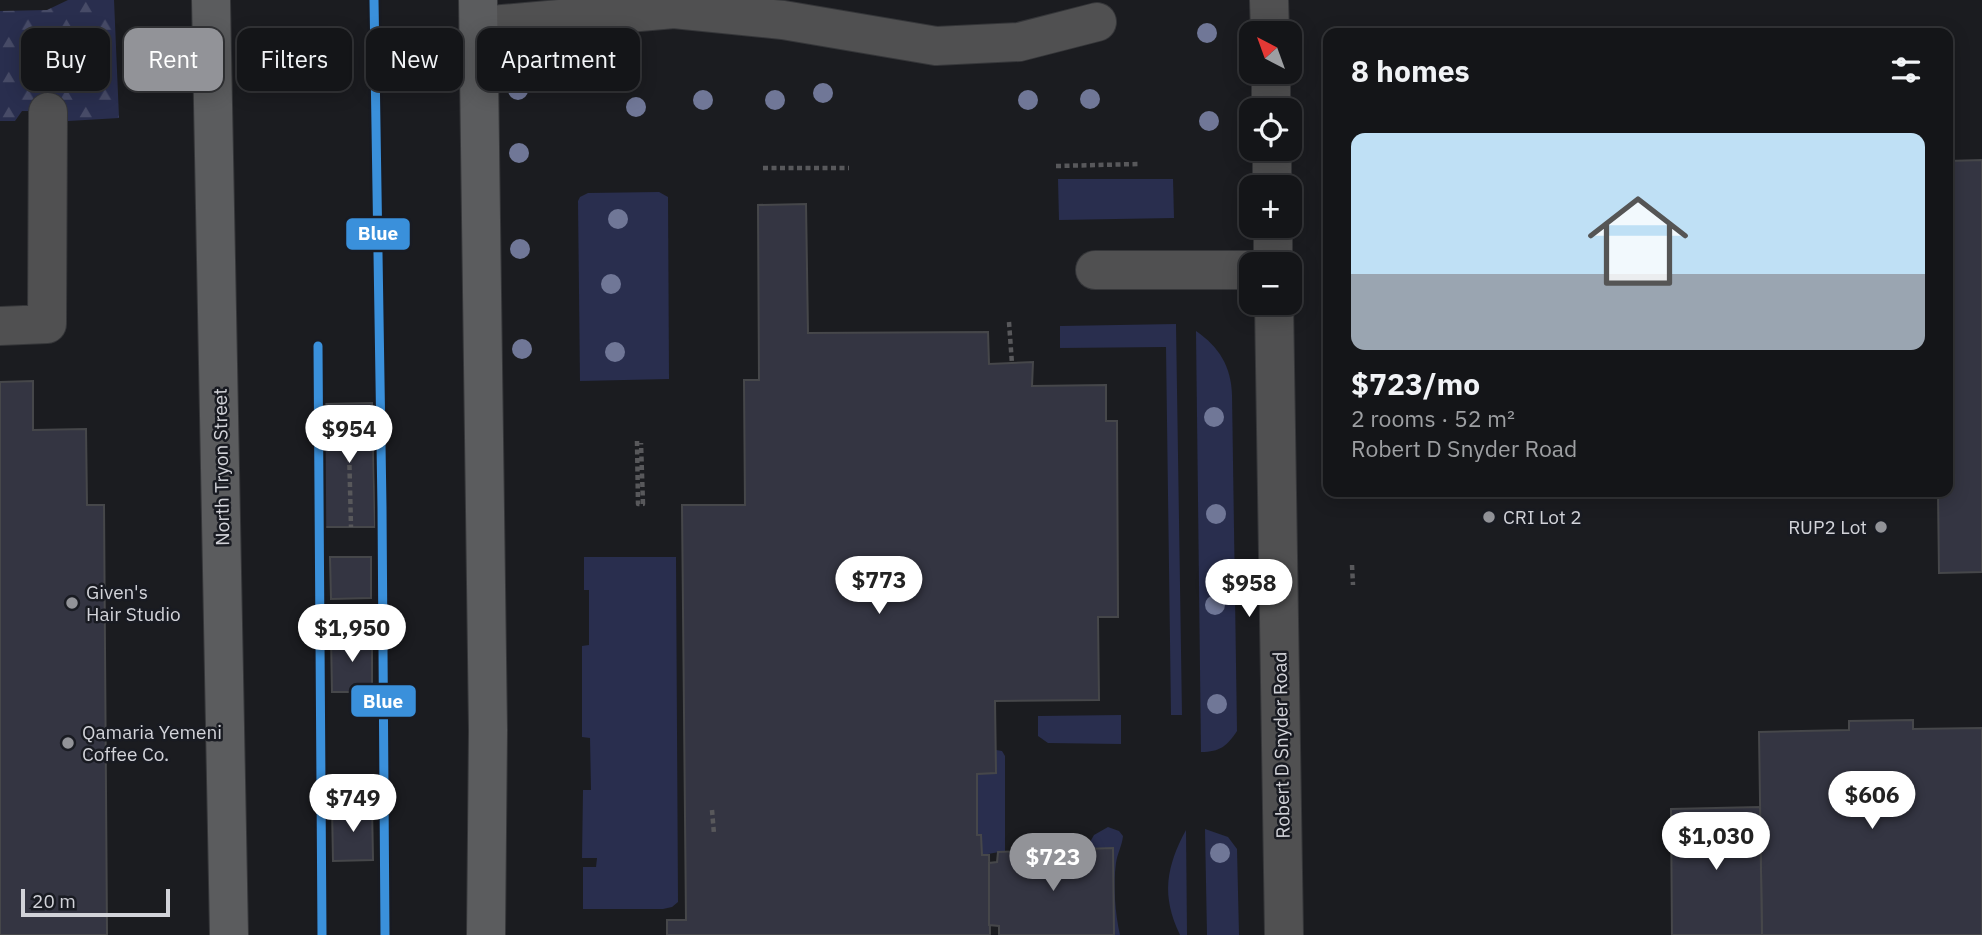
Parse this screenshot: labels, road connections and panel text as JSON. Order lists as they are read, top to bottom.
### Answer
{
  "streets": {
    "main road": ["North Tryon Street"],
    "street": ["Robert D Snyder Road"]
  },
  "places": [
    "CRI Lot 2",
    "RUP2 Lot",
    "Given's Hair Studio",
    "Qamaria Yemeni Coffee Co."
  ],
  "lines": ["transit line Blue"],
  "scale_bar": "20 m",
  "north": "top left",
  "page": {
    "map_buttons": ["+", "−"],
    "chip": [
      "Buy",
      "Rent",
      "Filters",
      "New",
      "Apartment"
    ],
    "heading": "8 homes",
    "list": [
      {
        "name": "$723/mo",
        "note": "2 rooms · 52 m² · Robert D Snyder Road"
      }
    ],
    "price": [
      "$954",
      "$773",
      "$958",
      "$1,950",
      "$606",
      "$749",
      "$1,030",
      "$723"
    ],
    "scale": "20 m"
  }
}
